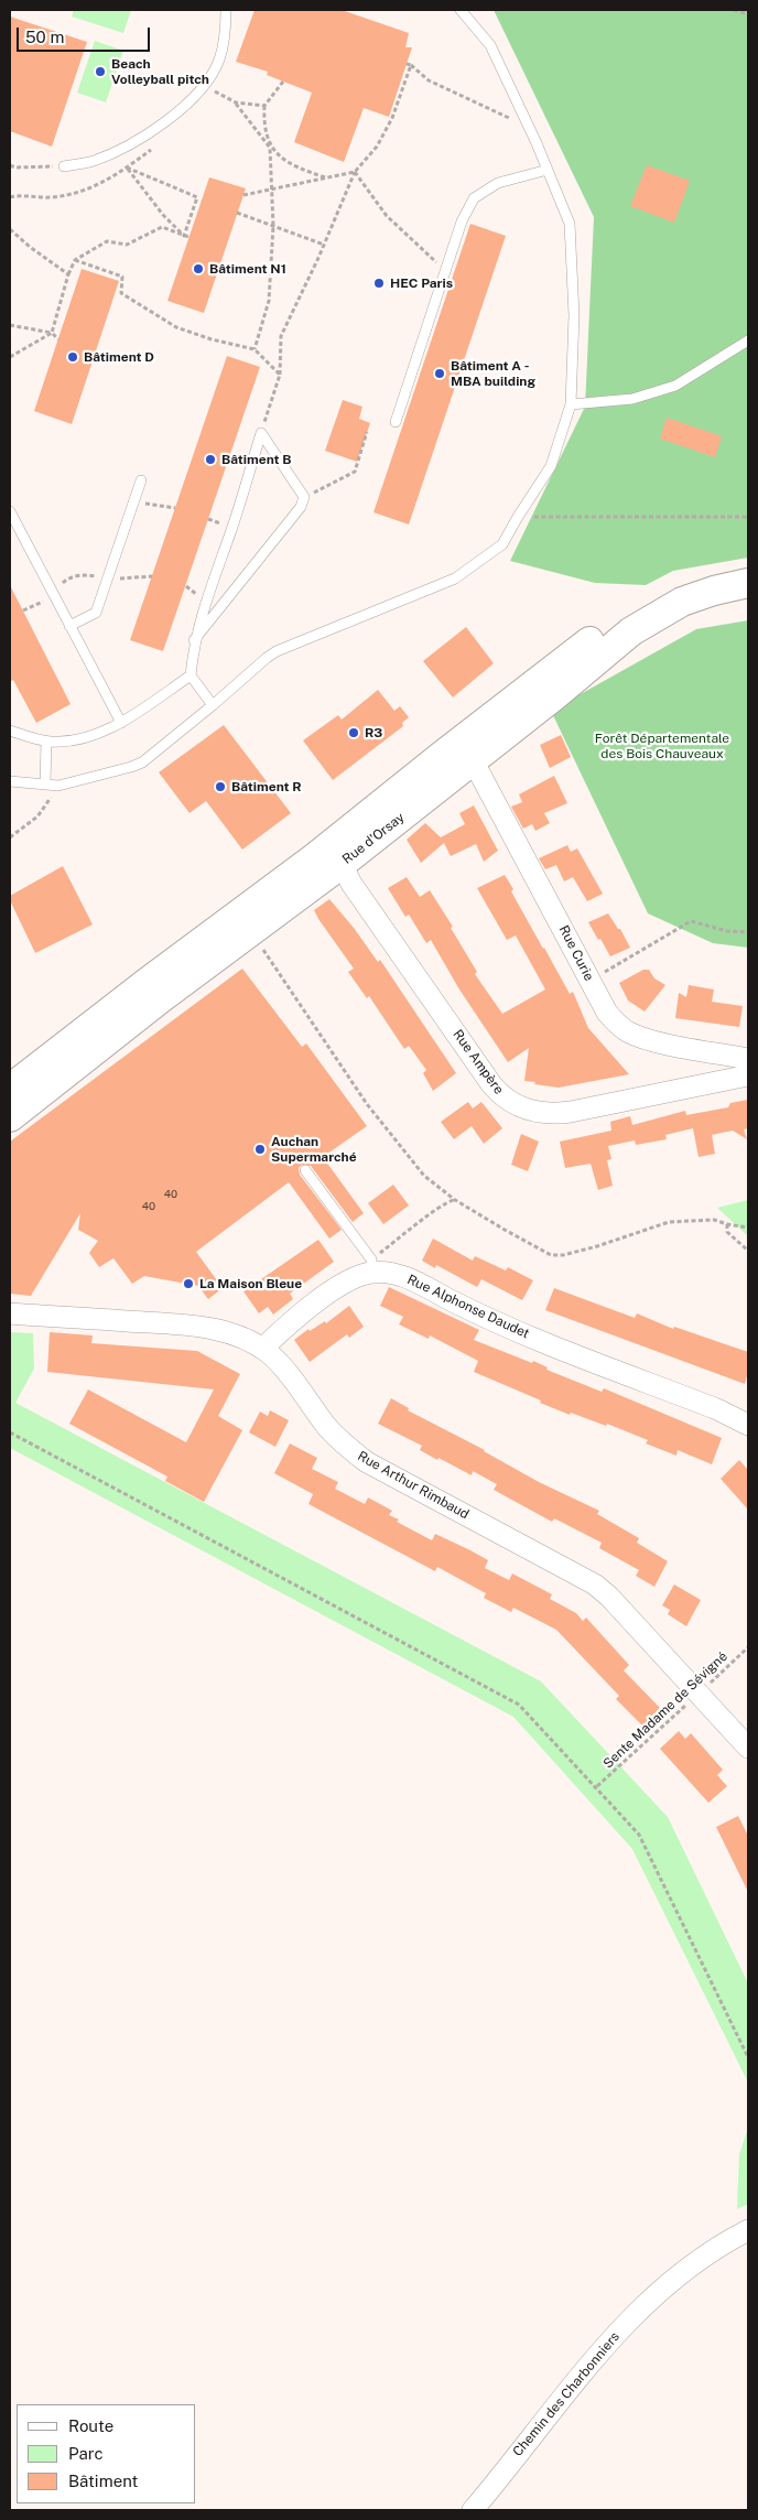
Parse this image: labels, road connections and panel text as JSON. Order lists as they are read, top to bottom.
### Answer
{
  "streets": {
    "main road": ["Rue d'Orsay"],
    "street": [
      "Rue Curie",
      "Rue Ampère",
      "Rue Alphonse Daudet",
      "Rue Arthur Rimbaud",
      "Chemin des Charbonniers"
    ],
    "path": ["Sente Madame de Sévigné"]
  },
  "crossings": [
    ["Rue d'Orsay", "Rue Curie"],
    ["Rue d'Orsay", "Rue Ampère"],
    ["Rue Arthur Rimbaud", "Sente Madame de Sévigné"]
  ],
  "parks": ["Forêt Départementale des Bois Chauveaux"],
  "places": [
    "Beach Volleyball pitch",
    "Bâtiment N1",
    "HEC Paris",
    "Bâtiment D",
    "Bâtiment A - MBA building",
    "Bâtiment B",
    "R3",
    "Bâtiment R",
    "Auchan Supermarché",
    "La Maison Bleue"
  ],
  "house_numbers": ["40", "40"],
  "legend": ["Route", "Parc", "Bâtiment"],
  "scale_bar": "50 m"
}
